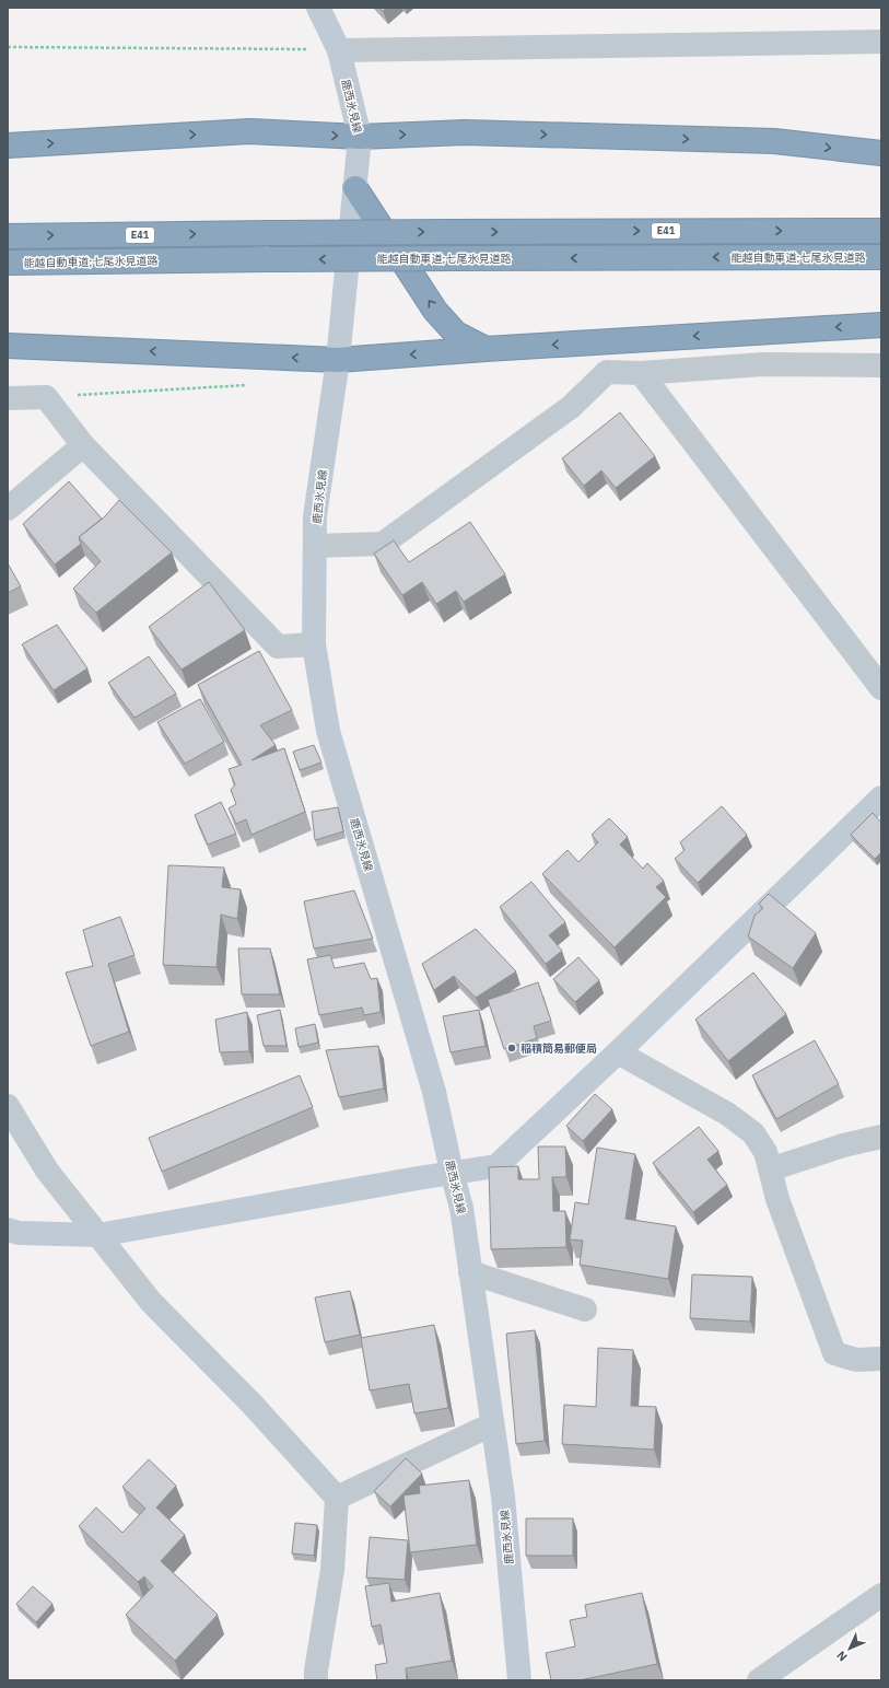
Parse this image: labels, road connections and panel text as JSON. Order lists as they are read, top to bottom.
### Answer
{
  "streets": {
    "highway": ["E41", "能越自動車道;七尾氷見道路"],
    "main road": ["鹿西氷見線"]
  },
  "places": ["稲積簡易郵便局"],
  "north": "bottom left"
}
